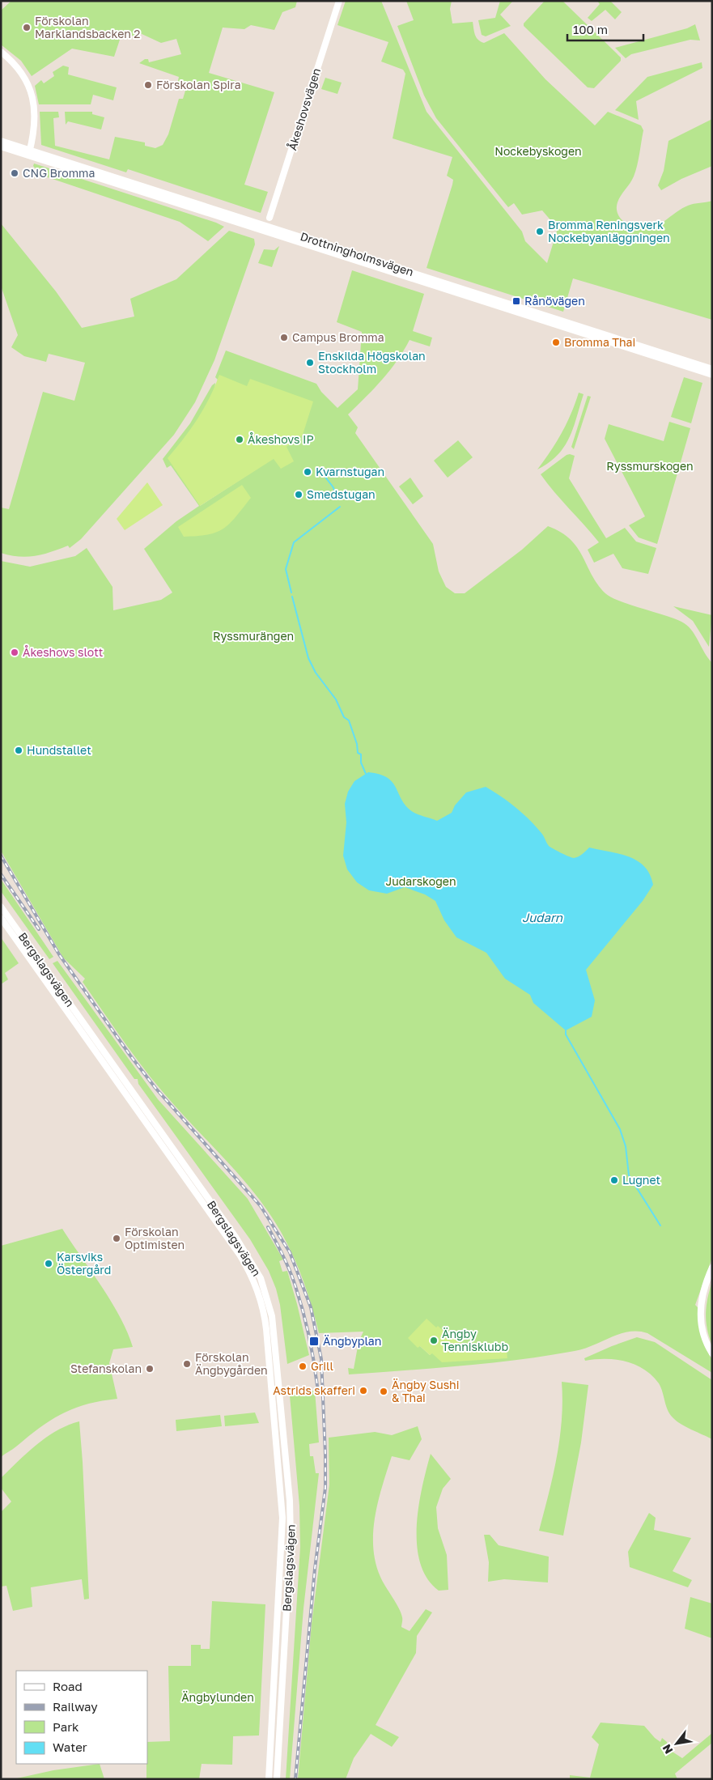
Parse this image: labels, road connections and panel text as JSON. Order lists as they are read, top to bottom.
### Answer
{
  "streets": {
    "main road": ["Åkeshovsvägen", "Drottningholmsvägen", "Bergslagsvägen"]
  },
  "water": ["Judarn"],
  "parks": [
    "Nockebyskogen",
    "Ryssmurskogen",
    "Ryssmurängen",
    "Judarskogen",
    "Ängbylunden"
  ],
  "places": {
    "other": [
      "Förskolan Marklandsbacken 2",
      "Förskolan Spira",
      "CNG Bromma",
      "Bromma Reningsverk Nockebyanläggningen",
      "Campus Bromma",
      "Bromma Thai",
      "Enskilda Högskolan Stockholm",
      "Åkeshovs IP",
      "Kvarnstugan",
      "Smedstugan",
      "Åkeshovs slott",
      "Hundstallet",
      "Lugnet",
      "Förskolan Optimisten",
      "Karsviks Östergård",
      "Ängby Tennisklubb",
      "Förskolan Ängbygården",
      "Grill",
      "Stefanskolan",
      "Astrids skafferi",
      "Ängby Sushi & Thai"
    ],
    "transit": ["Rånövägen", "Ängbyplan"]
  },
  "legend": [
    "Road",
    "Railway",
    "Park",
    "Water"
  ],
  "scale_bar": "100 m",
  "north": "bottom left"
}
